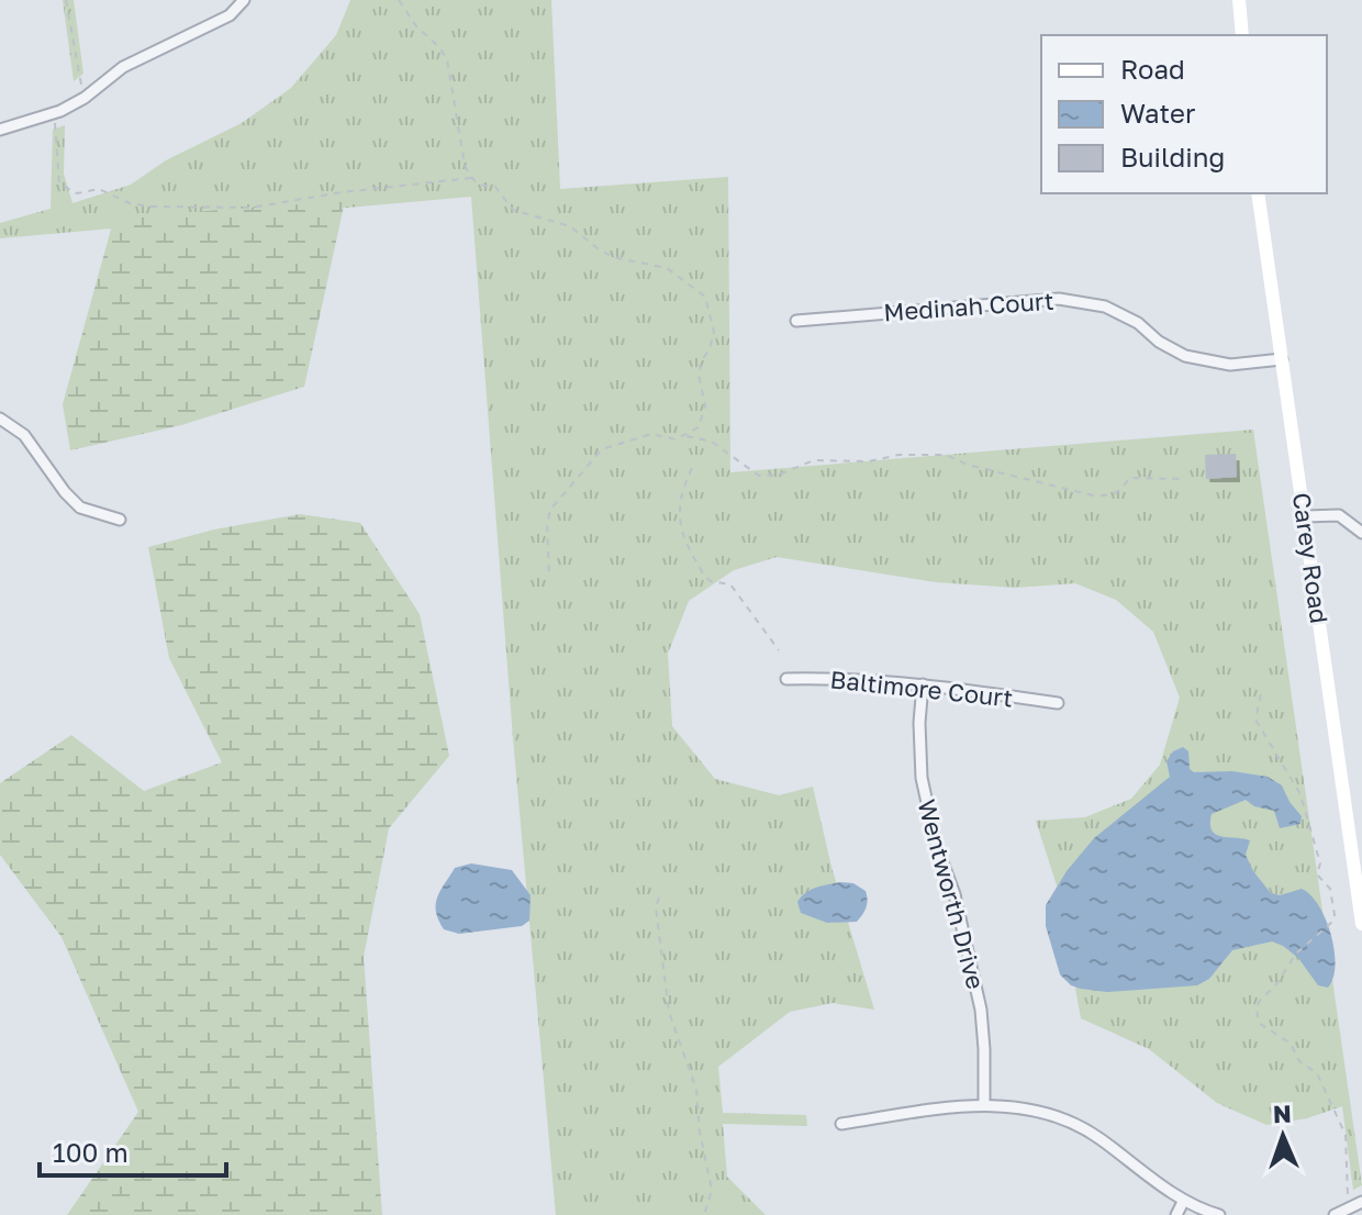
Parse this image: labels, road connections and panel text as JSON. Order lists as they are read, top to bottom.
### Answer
{
  "streets": {
    "street": [
      "Medinah Court",
      "Carey Road",
      "Baltimore Court",
      "Wentworth Drive"
    ]
  },
  "crossings": [
    ["Medinah Court", "Carey Road"],
    ["Baltimore Court", "Wentworth Drive"]
  ],
  "legend": ["Road", "Water", "Building"],
  "scale_bar": "100 m",
  "north": "top"
}
